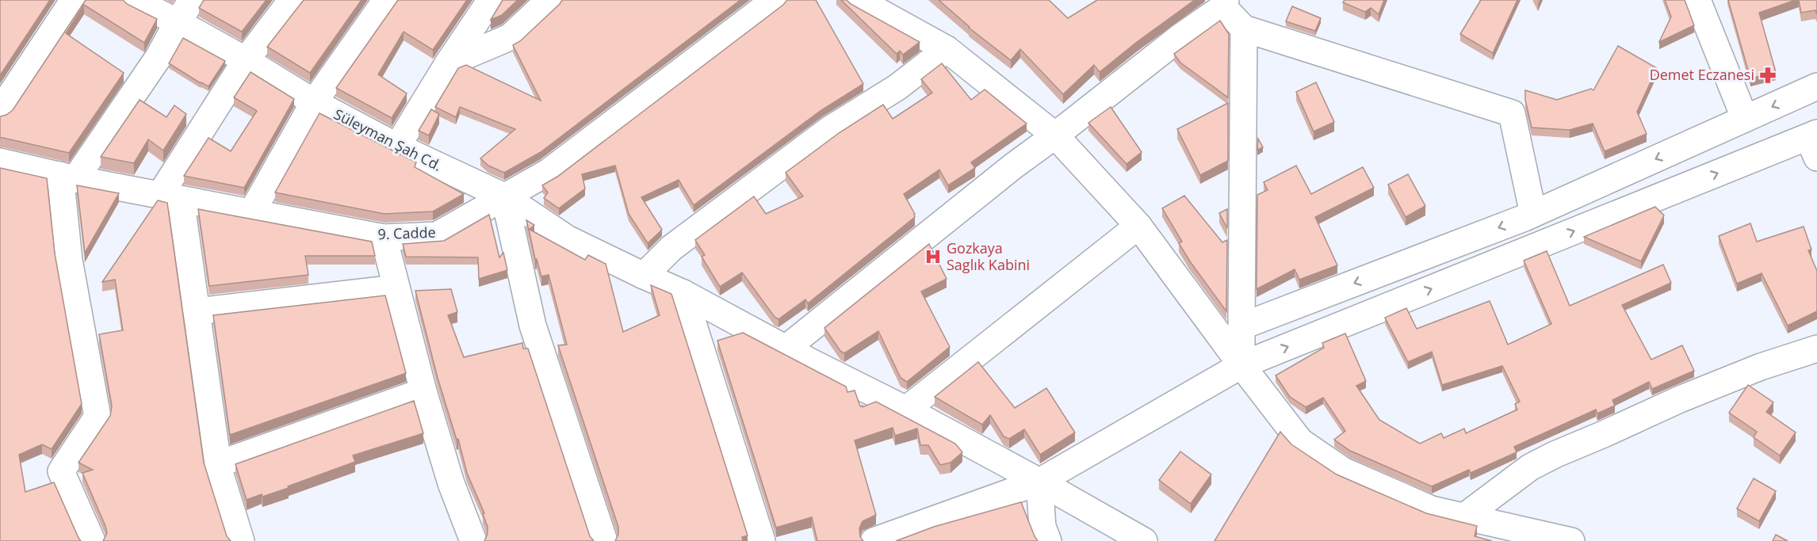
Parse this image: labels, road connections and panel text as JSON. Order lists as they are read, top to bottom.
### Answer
{
  "streets": {
    "street": ["Süleyman Şah Cd.", "9. Cadde"]
  },
  "crossings": [
    ["Süleyman Şah Cd.", "9. Cadde"]
  ],
  "places": {
    "pharmacy": ["Demet Eczanesi"],
    "hospital": ["Gozkaya Saglık Kabini"]
  }
}
